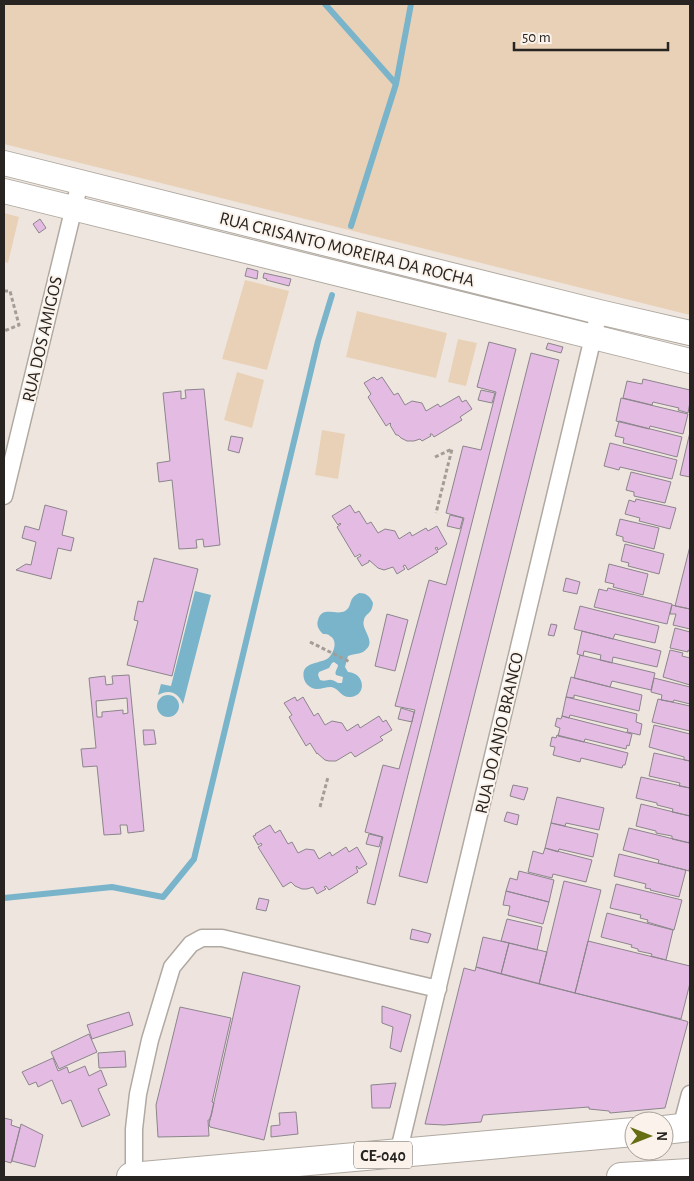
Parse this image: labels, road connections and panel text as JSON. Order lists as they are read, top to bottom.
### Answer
{
  "streets": {
    "highway": ["CE-040"],
    "main road": ["RUA CRISANTO MOREIRA DA ROCHA"],
    "street": ["RUA DOS AMIGOS", "RUA DO ANJO BRANCO"]
  },
  "crossings": [
    ["RUA CRISANTO MOREIRA DA ROCHA", "RUA DOS AMIGOS"],
    ["RUA CRISANTO MOREIRA DA ROCHA", "RUA DO ANJO BRANCO"],
    ["RUA DO ANJO BRANCO", "CE-040"]
  ],
  "scale_bar": "50 m",
  "north": "right"
}
